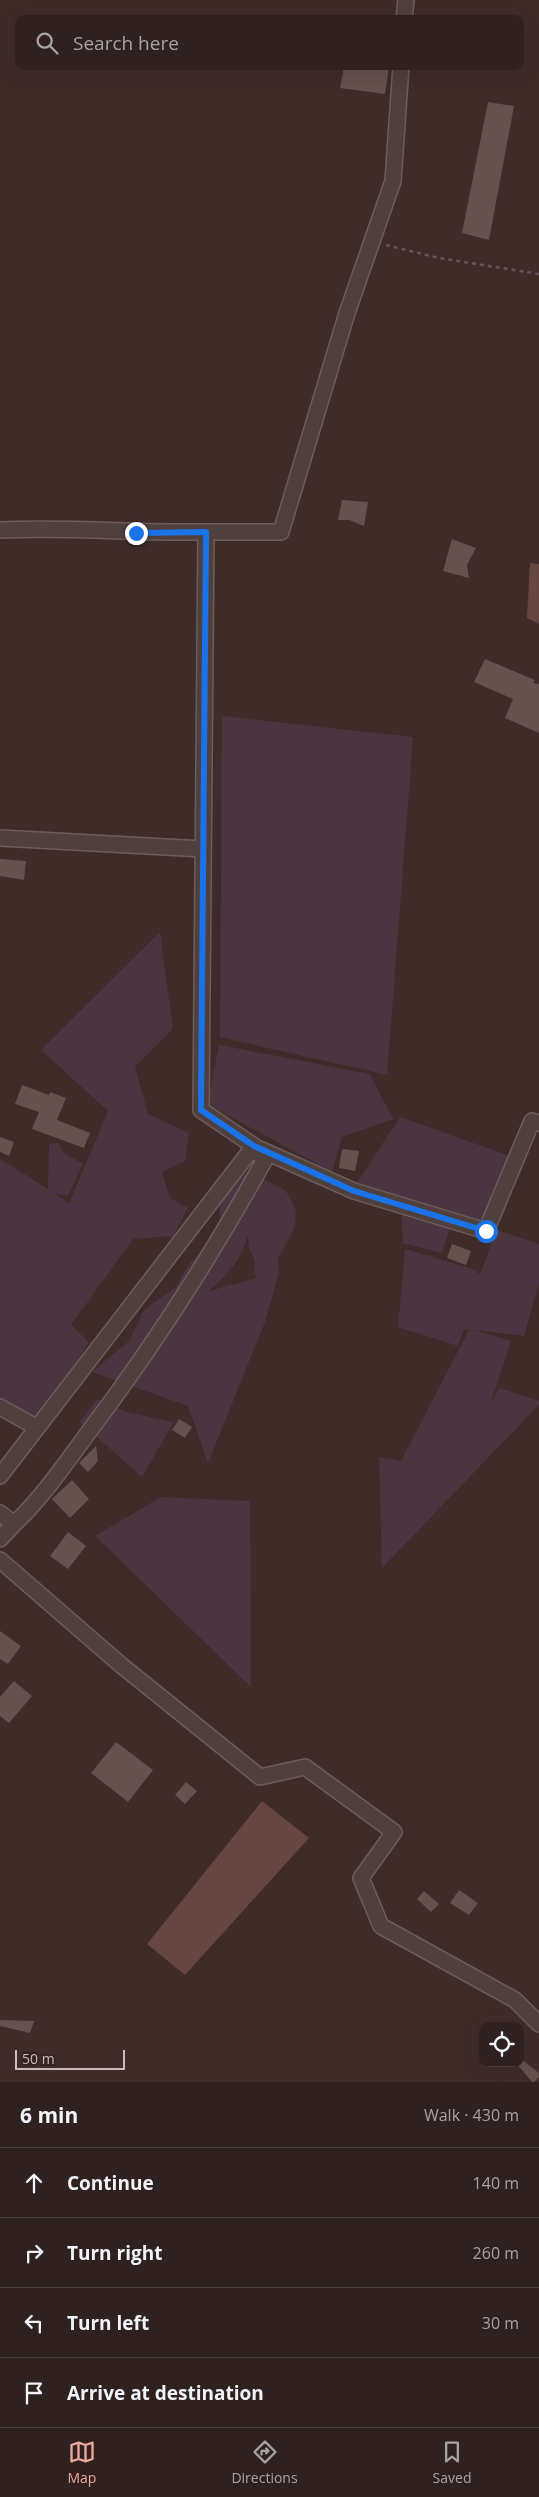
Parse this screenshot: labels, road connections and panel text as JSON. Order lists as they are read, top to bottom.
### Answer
{
  "scale_bar": "50 m",
  "page": {
    "search": "Search here",
    "scale": "50 m",
    "heading": ["6 min", "Walk · 430 m"],
    "list": [
      ["Continue", "140 m"],
      ["Turn right", "260 m"],
      ["Turn left", "30 m"],
      "Arrive at destination"
    ],
    "nav": ["Map", "Directions", "Saved"]
  }
}
